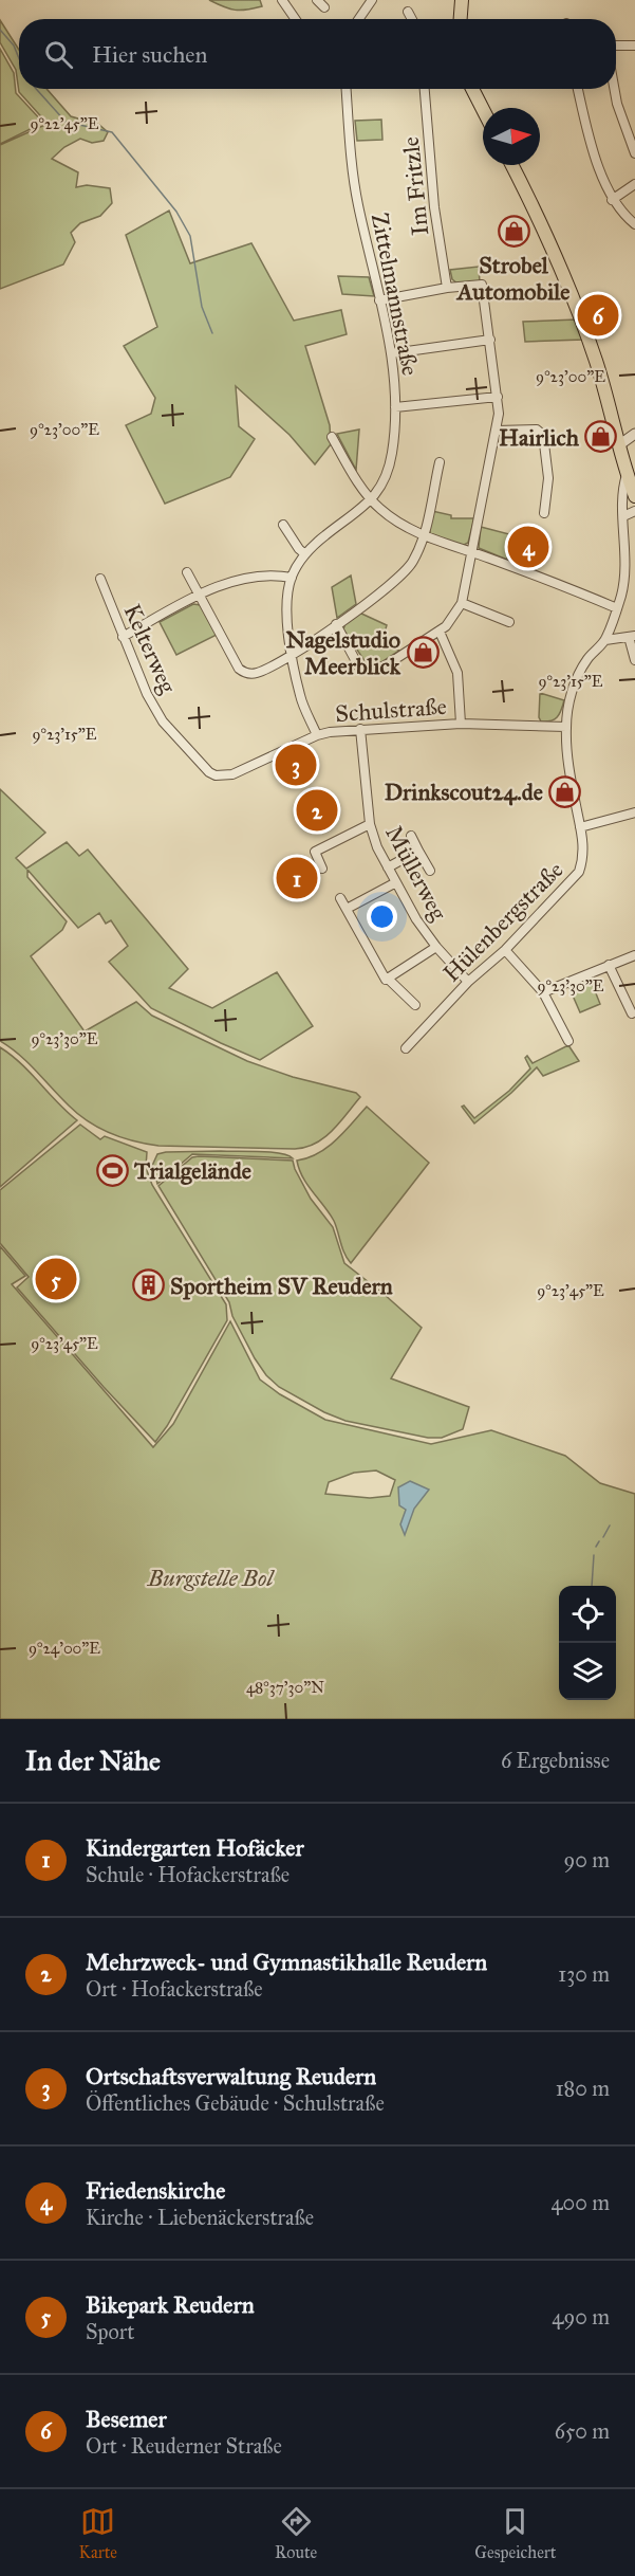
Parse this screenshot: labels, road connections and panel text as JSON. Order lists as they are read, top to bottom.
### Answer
{
  "streets": {
    "street": [
      "Im Fritzle",
      "Zittelmannstraße",
      "Kelterweg",
      "Schulstraße",
      "Müllerweg",
      "Hülenbergstraße"
    ]
  },
  "crossings": [
    ["Zittelmannstraße", "Schulstraße"],
    ["Kelterweg", "Schulstraße"],
    ["Schulstraße", "Müllerweg"],
    ["Schulstraße", "Hülenbergstraße"],
    ["Müllerweg", "Hülenbergstraße"]
  ],
  "parks": ["Burgstelle Bol"],
  "places": {
    "shop": [
      "Strobel Automobile",
      "Hairlich",
      "Nagelstudio Meerblick",
      "Drinkscout24.de"
    ],
    "sports": ["Trialgelände"],
    "building": ["Sportheim SV Reudern"]
  },
  "north": "right",
  "page": {
    "search": "Hier suchen",
    "pins": [
      "6",
      "4",
      "3",
      "2",
      "1",
      "5"
    ],
    "heading": ["In der Nähe", "6 Ergebnisse"],
    "list": [
      {
        "mark": "1",
        "name": "Kindergarten Hofäcker",
        "note": "Schule · Hofackerstraße",
        "value": "90 m"
      },
      {
        "mark": "2",
        "name": "Mehrzweck- und Gymnastikhalle Reudern",
        "note": "Ort · Hofackerstraße",
        "value": "130 m"
      },
      {
        "mark": "3",
        "name": "Ortschaftsverwaltung Reudern",
        "note": "Öffentliches Gebäude · Schulstraße",
        "value": "180 m"
      },
      {
        "mark": "4",
        "name": "Friedenskirche",
        "note": "Kirche · Liebenäckerstraße",
        "value": "400 m"
      },
      {
        "mark": "5",
        "name": "Bikepark Reudern",
        "note": "Sport",
        "value": "490 m"
      },
      {
        "mark": "6",
        "name": "Besemer",
        "note": "Ort · Reuderner Straße",
        "value": "650 m"
      }
    ],
    "nav": ["Karte", "Route", "Gespeichert"]
  },
  "coordinates": [
    "9°22'45\"E",
    "9°23'00\"E",
    "9°23'15\"E",
    "9°23'30\"E",
    "9°23'45\"E",
    "9°24'00\"E",
    "48°37'30\"N"
  ]
}
